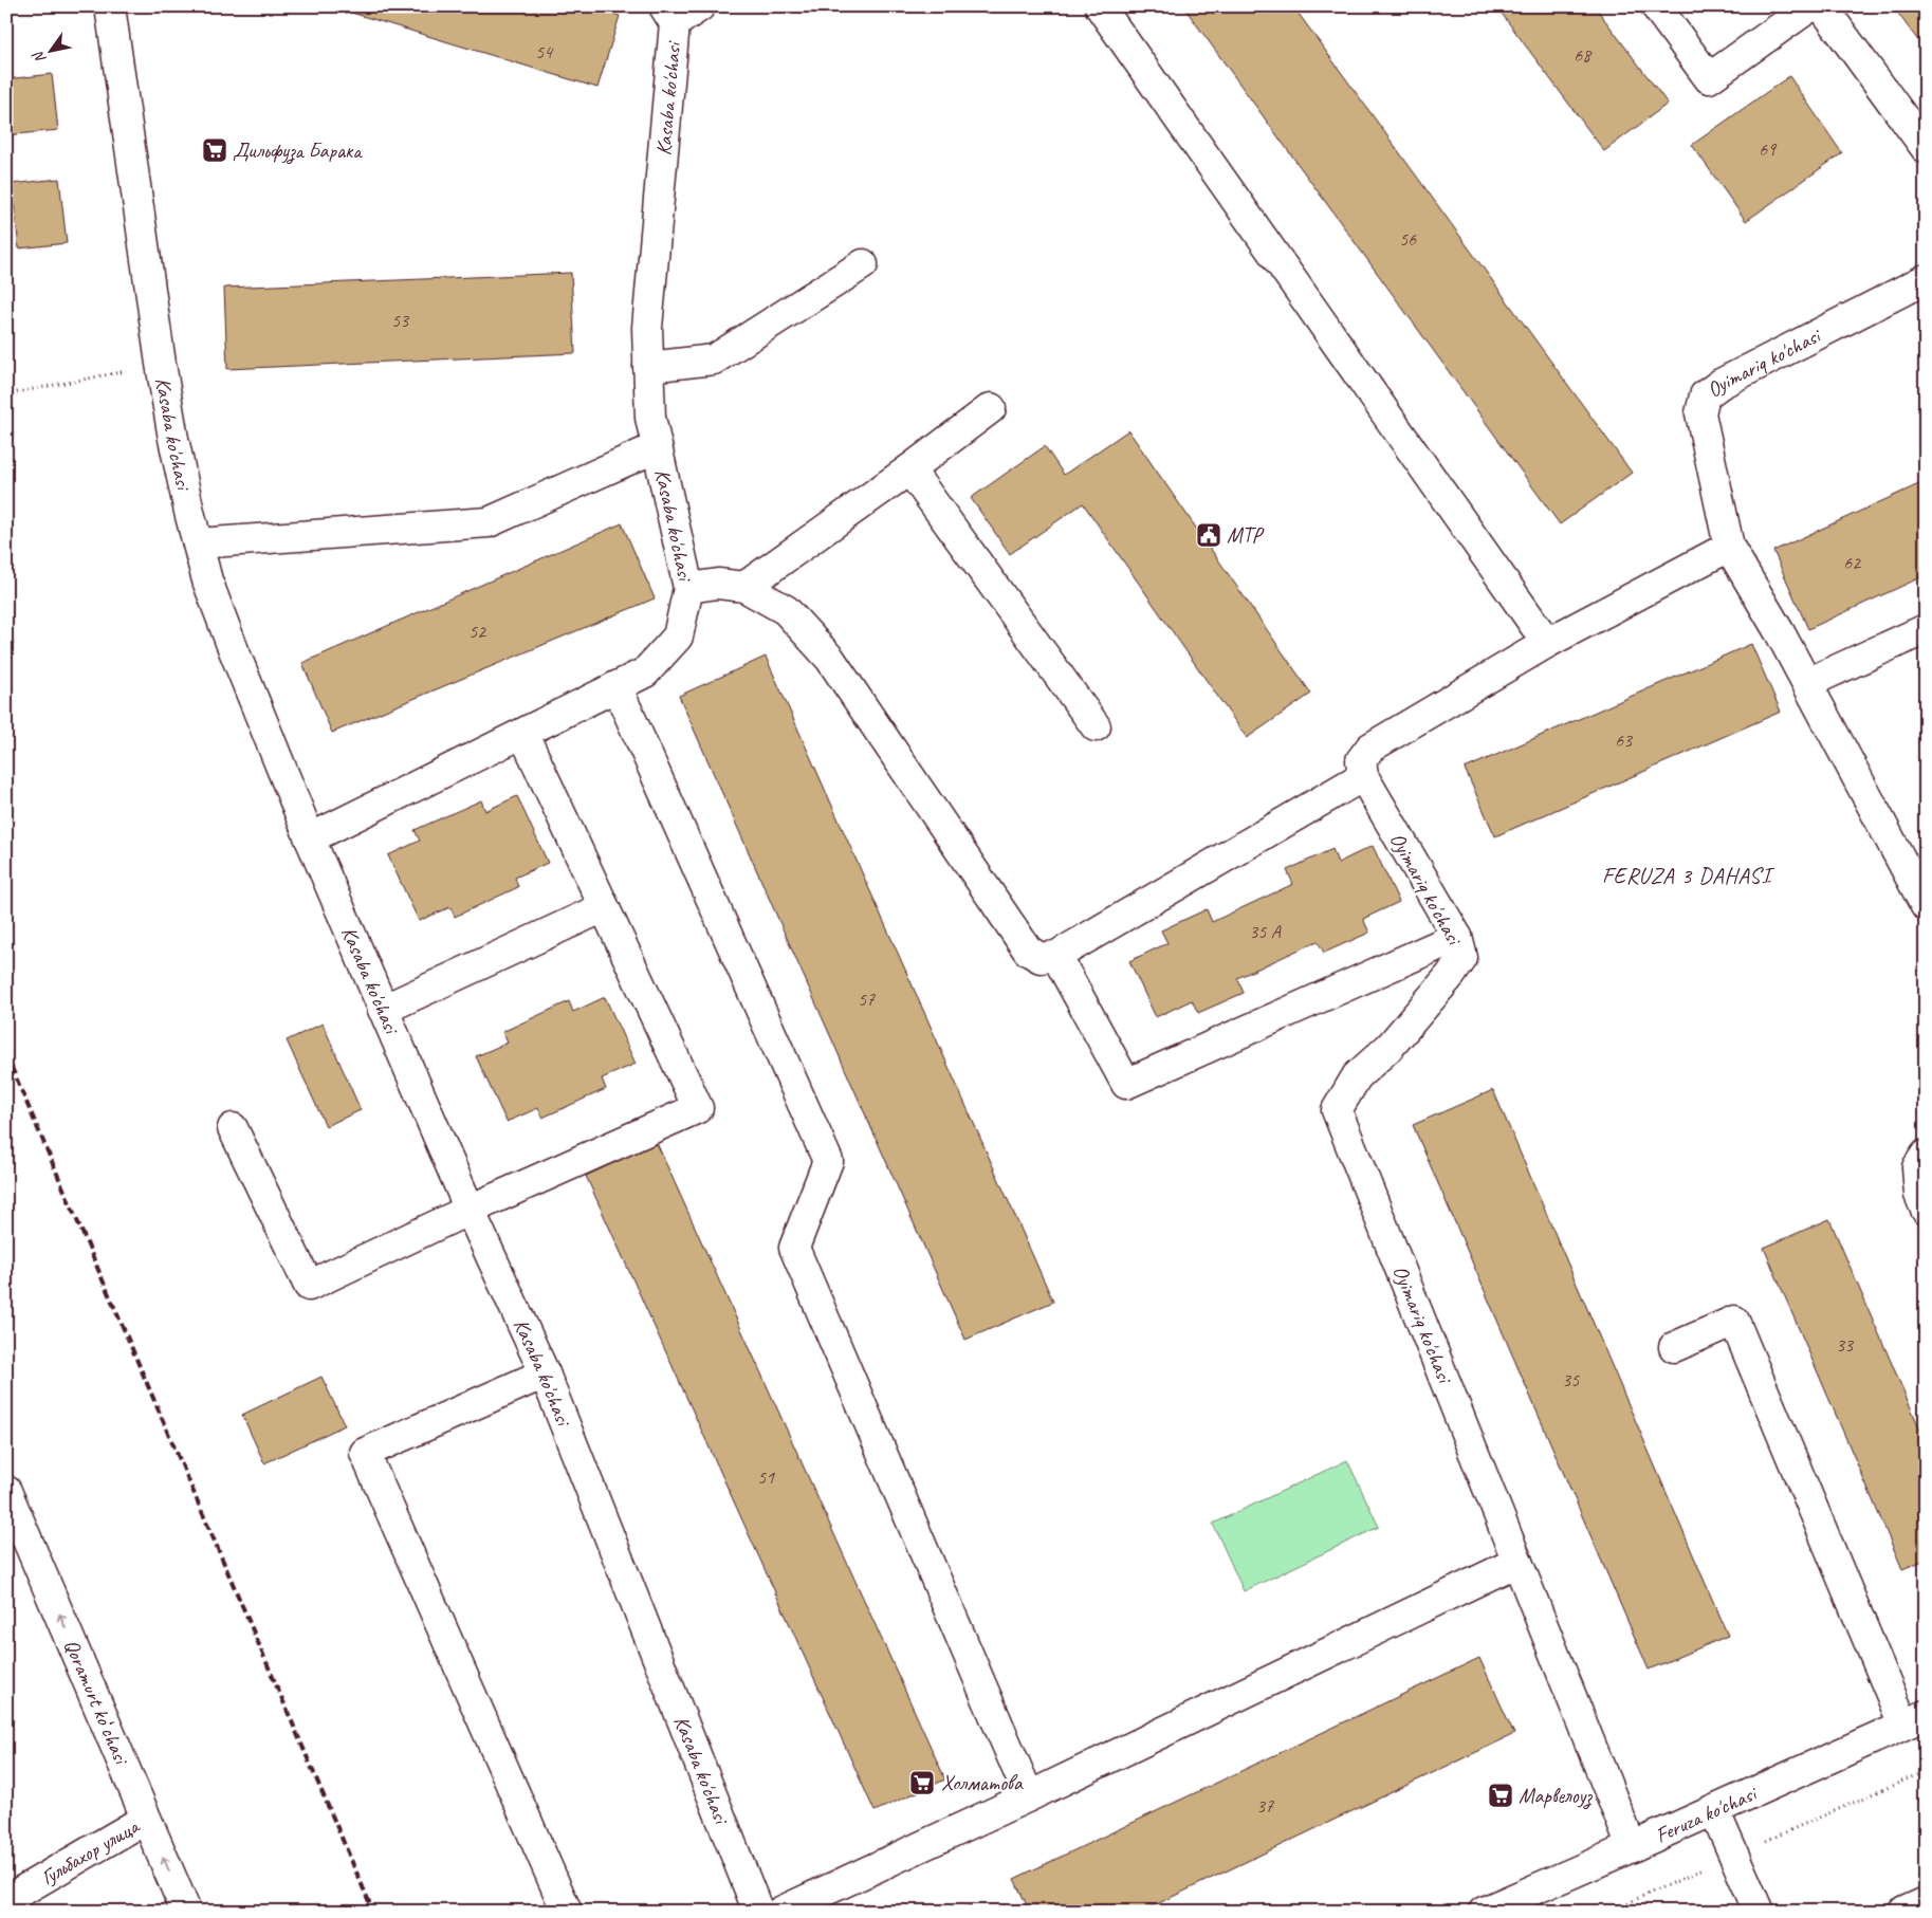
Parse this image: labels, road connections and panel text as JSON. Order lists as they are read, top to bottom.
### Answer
{
  "streets": {
    "street": [
      "Kasaba ko'chasi",
      "Oyimariq ko'chasi",
      "Qoramurt koʻchasi",
      "Feruza ko'chasi",
      "Гульбахор улица"
    ]
  },
  "crossings": [
    ["Oyimariq ko'chasi", "Feruza ko'chasi"],
    ["Qoramurt koʻchasi", "Гульбахор улица"]
  ],
  "districts": ["FERUZA 3 DAHASI"],
  "places": {
    "supermarket": ["Дильфуза Барака", "Холматова", "Марвелоуз"],
    "public building": ["MTP"]
  },
  "house_numbers": [
    "54",
    "68",
    "69",
    "56",
    "53",
    "62",
    "52",
    "63",
    "35 А",
    "57",
    "33",
    "35",
    "51",
    "37"
  ],
  "north": "bottom left"
}
